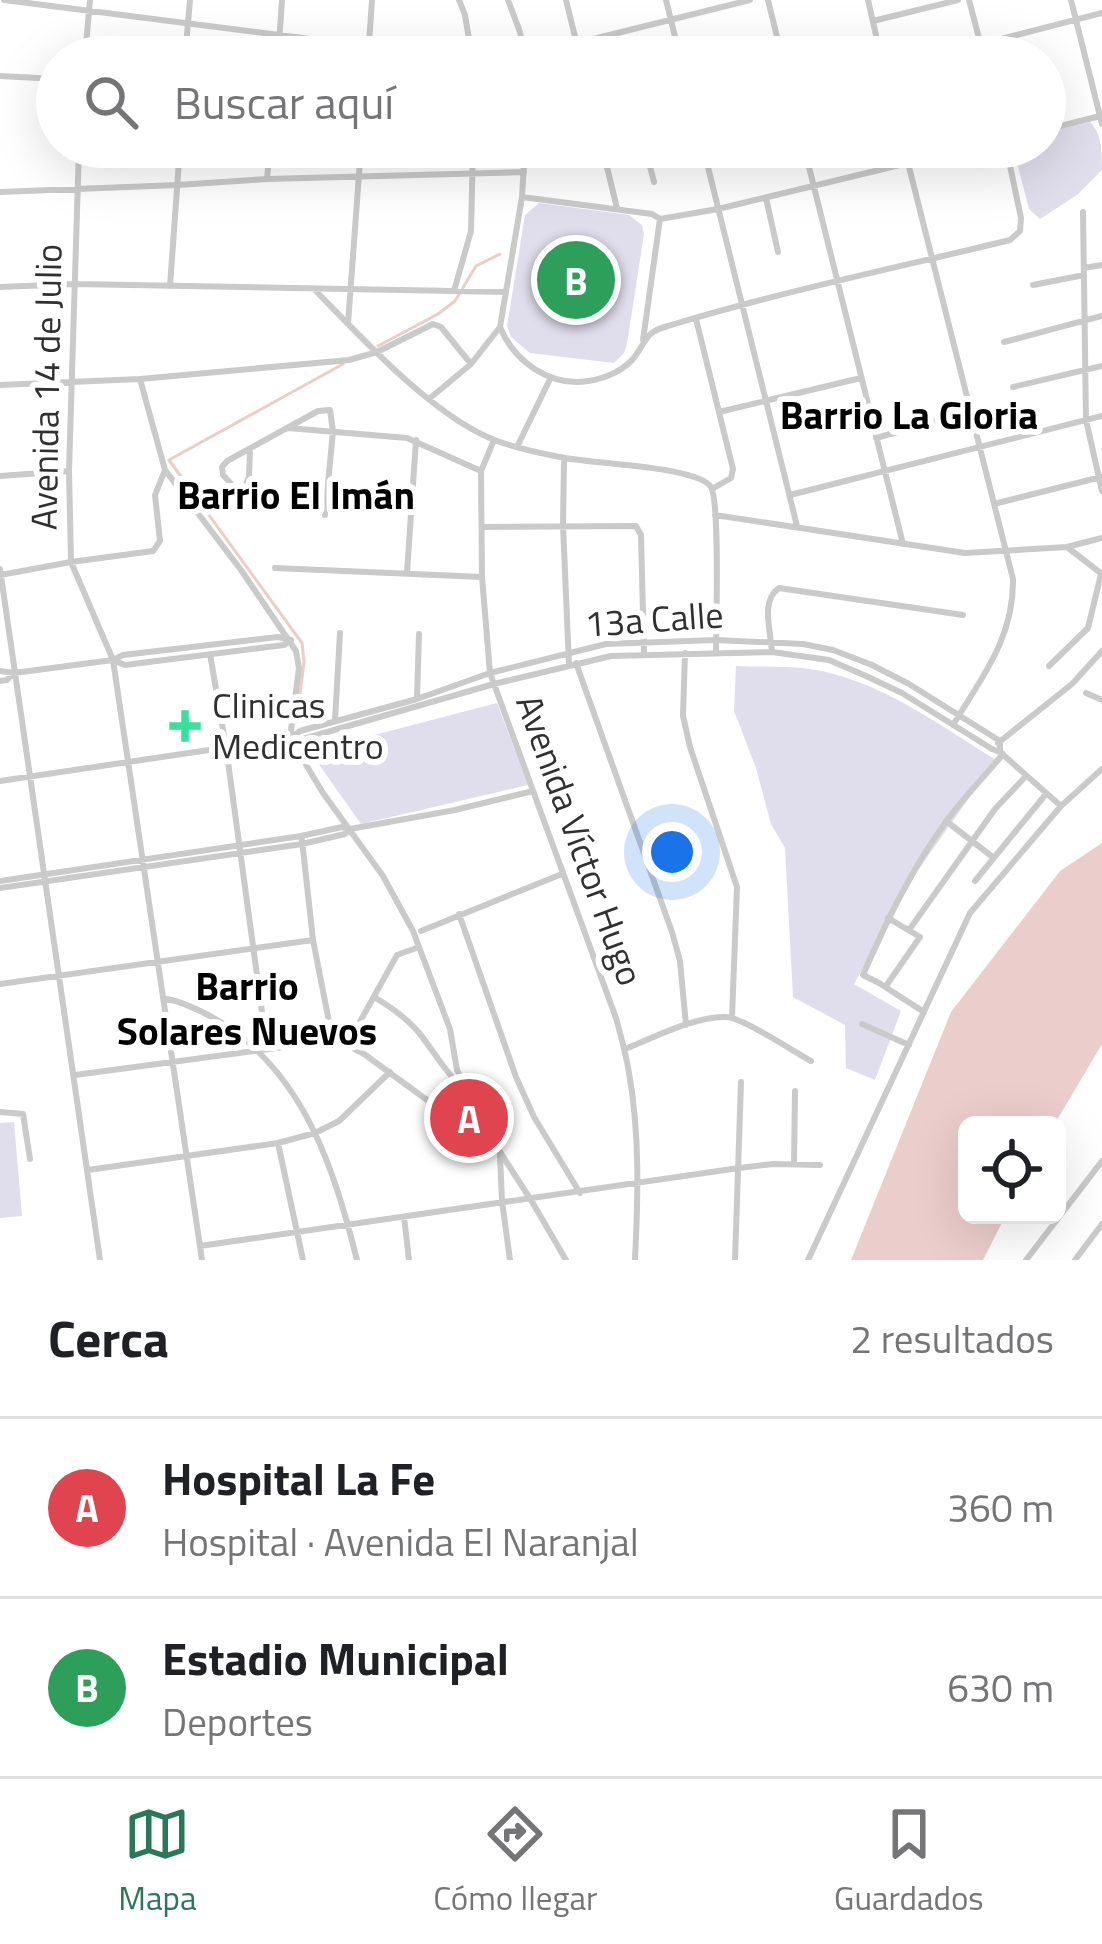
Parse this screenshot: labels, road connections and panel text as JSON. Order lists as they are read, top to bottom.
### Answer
{
  "streets": {
    "street": ["Avenida 14 de Julio", "13a Calle", "Avenida Víctor Hugo"]
  },
  "crossings": [
    ["Avenida 14 de Julio", "13a Calle"],
    ["13a Calle", "Avenida Víctor Hugo"]
  ],
  "districts": ["Barrio La Gloria", "Barrio El Imán", "Barrio Solares Nuevos"],
  "places": {
    "health": ["Clinicas Medicentro"]
  },
  "page": {
    "search": "Buscar aquí",
    "pins": ["B", "A"],
    "heading": ["Cerca", "2 resultados"],
    "list": [
      {
        "mark": "A",
        "name": "Hospital La Fe",
        "note": "Hospital · Avenida El Naranjal",
        "value": "360 m"
      },
      {
        "mark": "B",
        "name": "Estadio Municipal",
        "note": "Deportes",
        "value": "630 m"
      }
    ],
    "nav": ["Mapa", "Cómo llegar", "Guardados"]
  }
}
